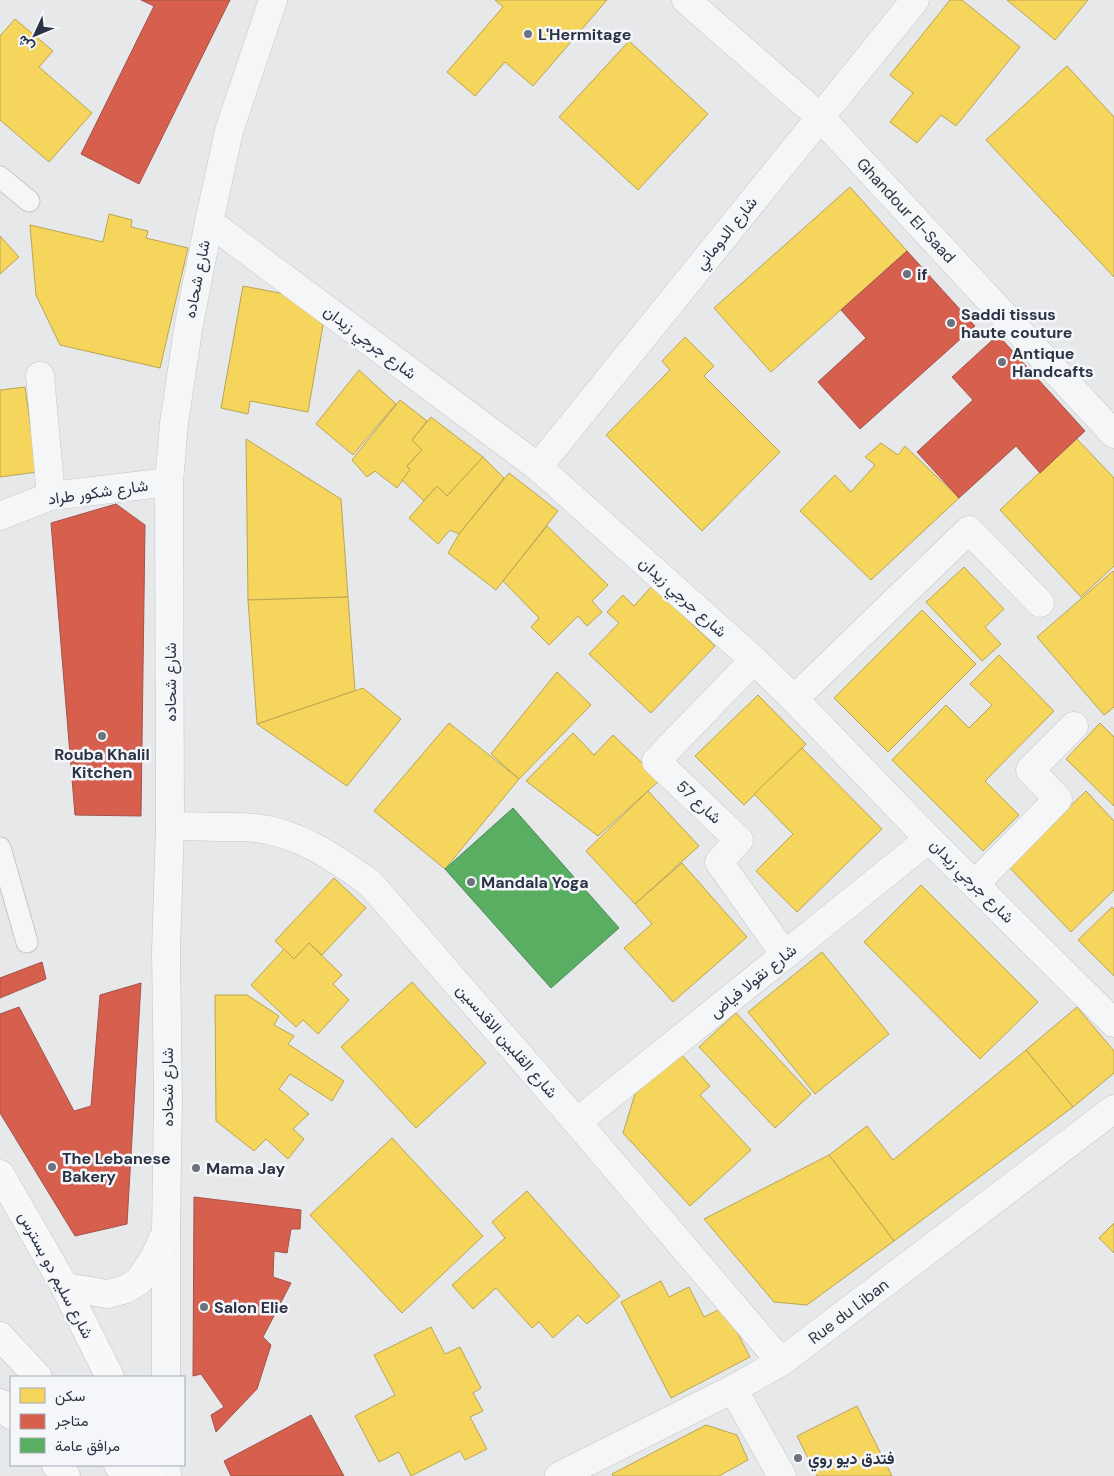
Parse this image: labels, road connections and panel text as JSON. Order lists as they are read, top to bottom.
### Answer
{
  "streets": {
    "main road": ["شارع سليم دو بسترس"],
    "street": [
      "Ghandour El-Saad",
      "شارع الدوماني",
      "شارع شحاده",
      "شارع جرجي زيدان",
      "شارع شكور طراد",
      "شارع 57",
      "شارع نقولا فياض",
      "شارع القلبين الاقدسين",
      "Rue du Liban"
    ]
  },
  "crossings": [
    ["Ghandour El-Saad", "شارع الدوماني"],
    ["شارع الدوماني", "شارع جرجي زيدان"],
    ["شارع شحاده", "شارع جرجي زيدان"],
    ["شارع شحاده", "شارع شكور طراد"],
    ["شارع شحاده", "شارع القلبين الاقدسين"],
    ["شارع جرجي زيدان", "شارع 57"],
    ["شارع جرجي زيدان", "شارع نقولا فياض"],
    ["شارع 57", "شارع نقولا فياض"],
    ["شارع نقولا فياض", "شارع القلبين الاقدسين"],
    ["شارع القلبين الاقدسين", "Rue du Liban"]
  ],
  "places": [
    "L'Hermitage",
    "if",
    "Saddi tissus haute couture",
    "Antique Handcafts",
    "Rouba Khalil Kitchen",
    "Mandala Yoga",
    "The Lebanese Bakery",
    "Mama Jay",
    "Salon Elie",
    "فتدق ديو روي"
  ],
  "legend": ["سكن", "متاجر", "مرافق عامة"],
  "north": "bottom left"
}
